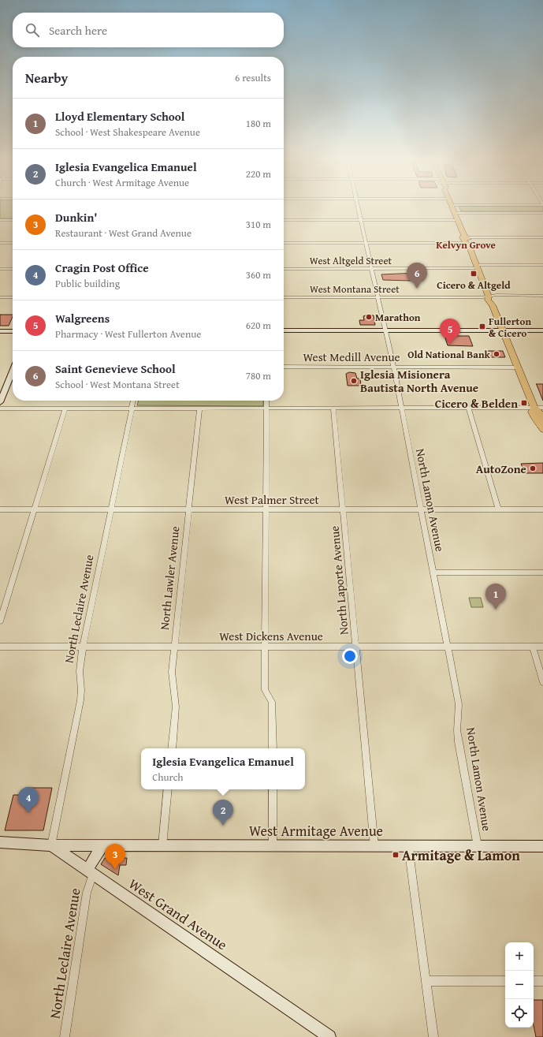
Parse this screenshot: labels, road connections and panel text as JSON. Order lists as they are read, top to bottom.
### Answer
{
  "streets": {
    "main road": ["West Armitage Avenue", "West Grand Avenue"],
    "street": [
      "West Altgeld Street",
      "West Montana Street",
      "West Medill Avenue",
      "West Palmer Street",
      "North Lamon Avenue",
      "North Lawler Avenue",
      "North Laporte Avenue",
      "North Leclaire Avenue",
      "West Dickens Avenue"
    ]
  },
  "crossings": [
    ["West Altgeld Street", "North Lamon Avenue"],
    ["West Montana Street", "North Lamon Avenue"],
    ["West Medill Avenue", "North Lamon Avenue"],
    ["West Palmer Street", "North Lamon Avenue"],
    ["West Palmer Street", "North Lawler Avenue"],
    ["West Palmer Street", "North Laporte Avenue"],
    ["West Palmer Street", "North Leclaire Avenue"],
    ["North Lamon Avenue", "West Dickens Avenue"],
    ["North Lamon Avenue", "West Armitage Avenue"],
    ["North Lawler Avenue", "West Dickens Avenue"],
    ["North Laporte Avenue", "West Dickens Avenue"],
    ["North Laporte Avenue", "West Armitage Avenue"],
    ["North Leclaire Avenue", "West Dickens Avenue"],
    ["North Leclaire Avenue", "West Armitage Avenue"],
    ["North Leclaire Avenue", "West Grand Avenue"],
    ["West Armitage Avenue", "West Grand Avenue"]
  ],
  "districts": ["Kelvyn Grove"],
  "places": {
    "transit": [
      "Cicero & Altgeld",
      "Fullerton & Cicero",
      "Cicero & Belden",
      "Armitage & Lamon"
    ],
    "other": [
      "Marathon",
      "Old National Bank",
      "Iglesia Misionera Bautista North Avenue",
      "AutoZone"
    ]
  },
  "page": {
    "search": "Search here",
    "heading": ["Nearby", "6 results"],
    "list": [
      {
        "mark": "1",
        "name": "Lloyd Elementary School",
        "note": "School · West Shakespeare Avenue",
        "value": "180 m"
      },
      {
        "mark": "2",
        "name": "Iglesia Evangelica Emanuel",
        "note": "Church · West Armitage Avenue",
        "value": "220 m"
      },
      {
        "mark": "3",
        "name": "Dunkin'",
        "note": "Restaurant · West Grand Avenue",
        "value": "310 m"
      },
      {
        "mark": "4",
        "name": "Cragin Post Office",
        "note": "Public building",
        "value": "360 m"
      },
      {
        "mark": "5",
        "name": "Walgreens",
        "note": "Pharmacy · West Fullerton Avenue",
        "value": "620 m"
      },
      {
        "mark": "6",
        "name": "Saint Genevieve School",
        "note": "School · West Montana Street",
        "value": "780 m"
      }
    ],
    "pins": [
      "6",
      "5",
      "1",
      "4",
      "2",
      "3"
    ],
    "popup": ["Iglesia Evangelica Emanuel", "Church"],
    "map_buttons": ["+", "−"]
  }
}
